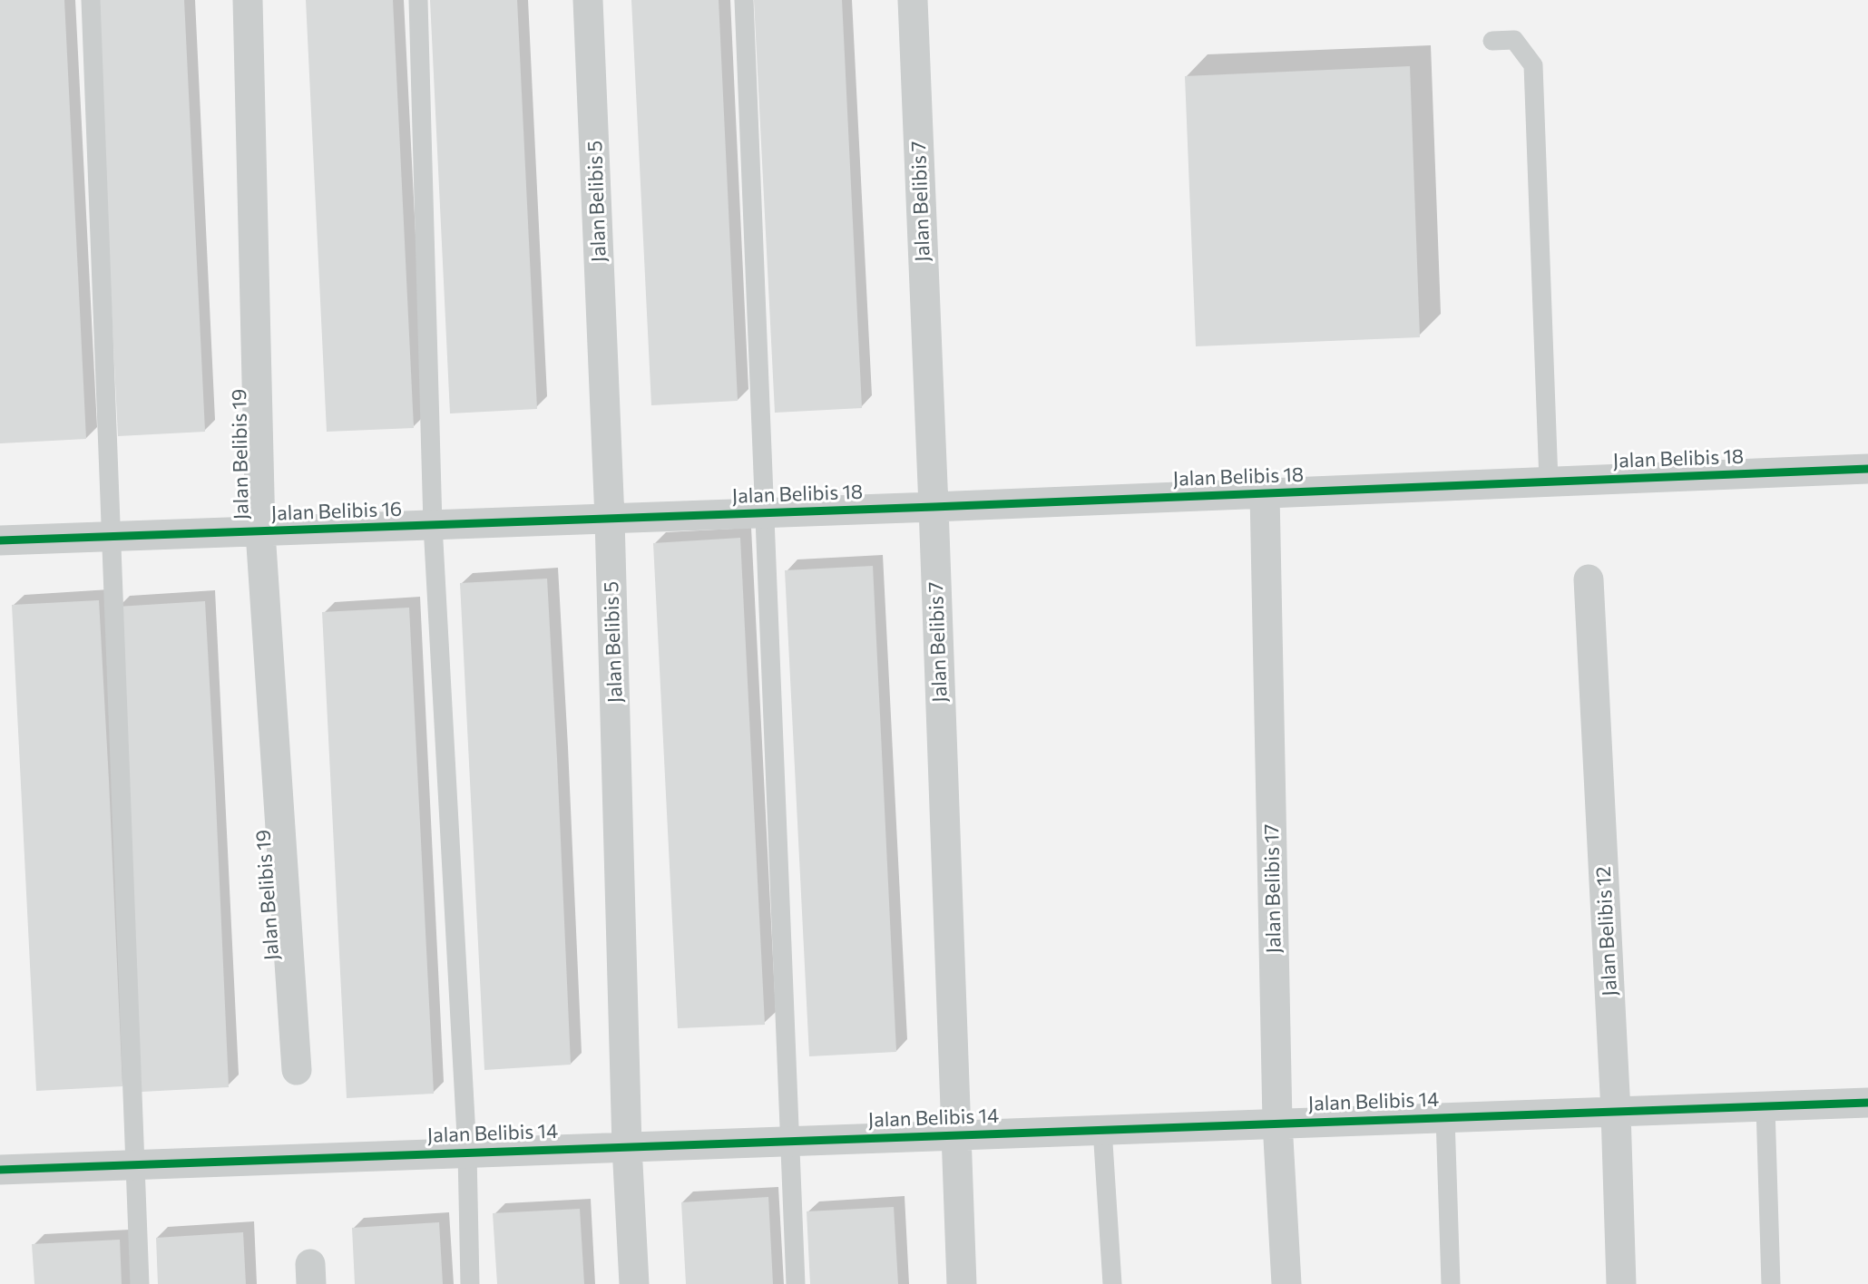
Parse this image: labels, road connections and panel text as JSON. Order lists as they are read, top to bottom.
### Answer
{
  "streets": {
    "street": [
      "Jalan Belibis 5",
      "Jalan Belibis 7",
      "Jalan Belibis 19",
      "Jalan Belibis 18",
      "Jalan Belibis 16",
      "Jalan Belibis 17",
      "Jalan Belibis 12",
      "Jalan Belibis 14"
    ]
  },
  "crossings": [
    ["Jalan Belibis 5", "Jalan Belibis 18"],
    ["Jalan Belibis 5", "Jalan Belibis 16"],
    ["Jalan Belibis 5", "Jalan Belibis 14"],
    ["Jalan Belibis 7", "Jalan Belibis 18"],
    ["Jalan Belibis 7", "Jalan Belibis 14"],
    ["Jalan Belibis 19", "Jalan Belibis 16"],
    ["Jalan Belibis 18", "Jalan Belibis 16"],
    ["Jalan Belibis 18", "Jalan Belibis 17"],
    ["Jalan Belibis 17", "Jalan Belibis 14"],
    ["Jalan Belibis 12", "Jalan Belibis 14"]
  ]
}
